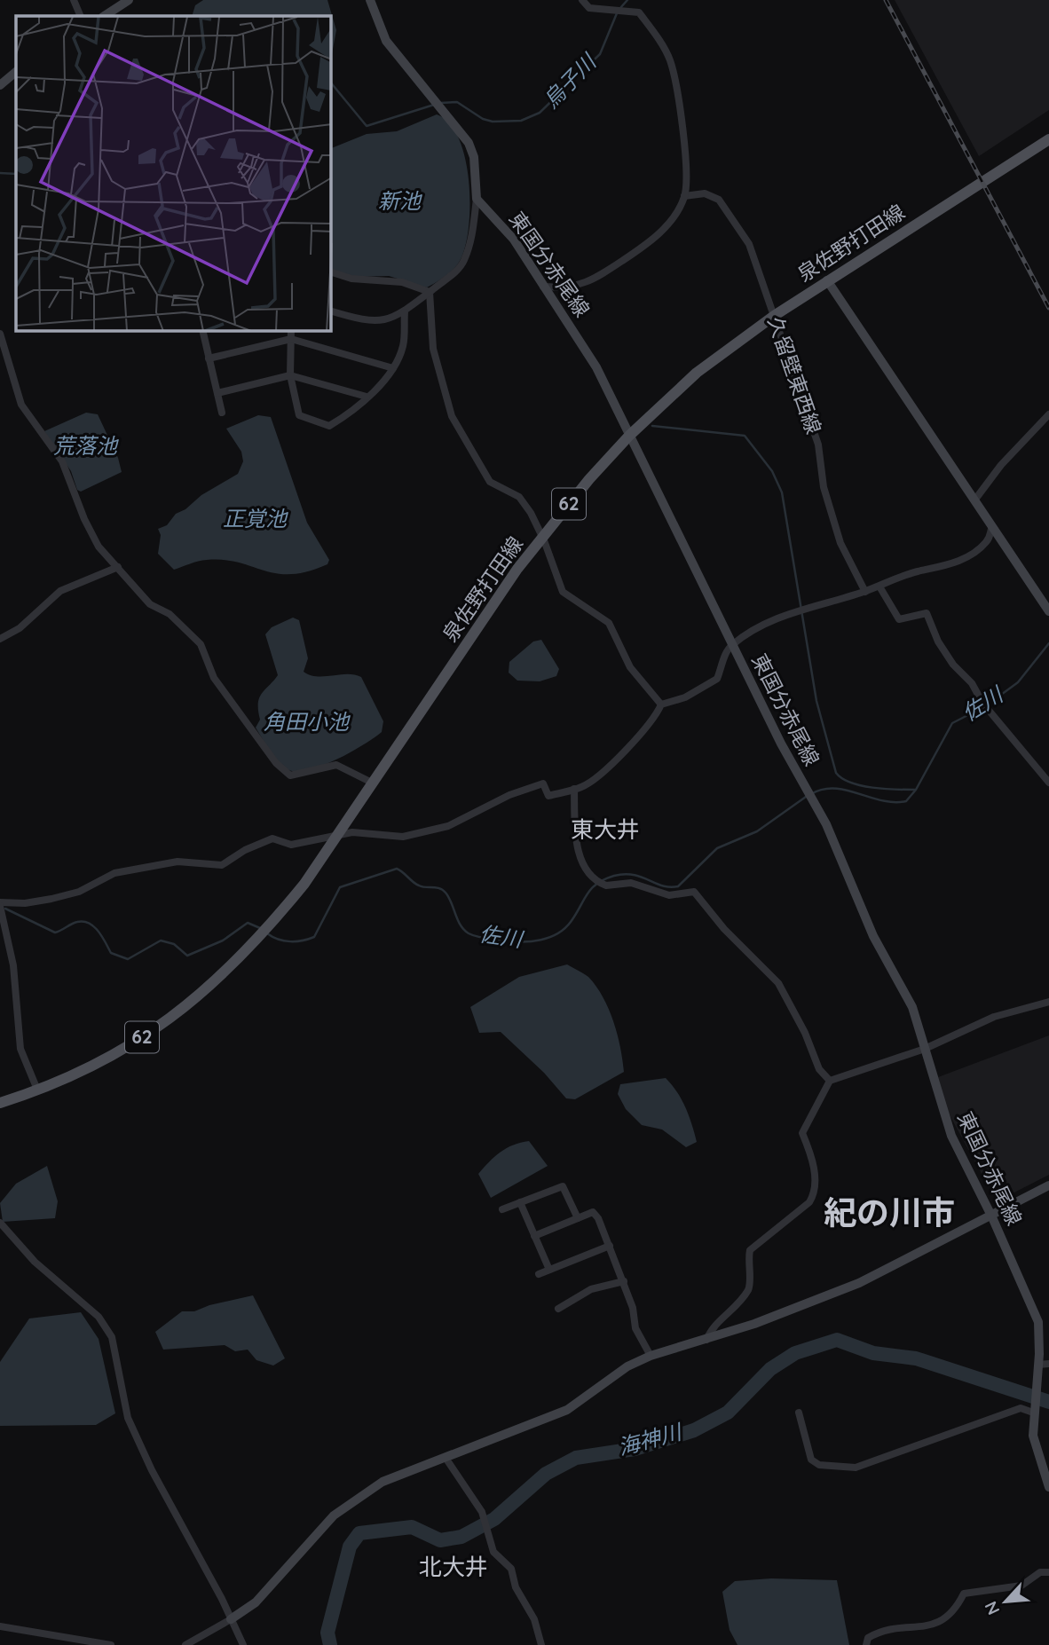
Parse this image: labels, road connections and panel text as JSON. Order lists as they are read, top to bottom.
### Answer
{
  "streets": {
    "main road": ["泉佐野打田線", "62"],
    "street": ["東国分赤尾線", "久留壁東西線"]
  },
  "crossings": [
    ["泉佐野打田線", "東国分赤尾線"],
    ["泉佐野打田線", "久留壁東西線"]
  ],
  "districts": ["東大井", "紀の川市", "北大井"],
  "water": [
    "烏子川",
    "新池",
    "荒落池",
    "正覚池",
    "佐川",
    "角田小池",
    "海神川"
  ],
  "north": "bottom left"
}
